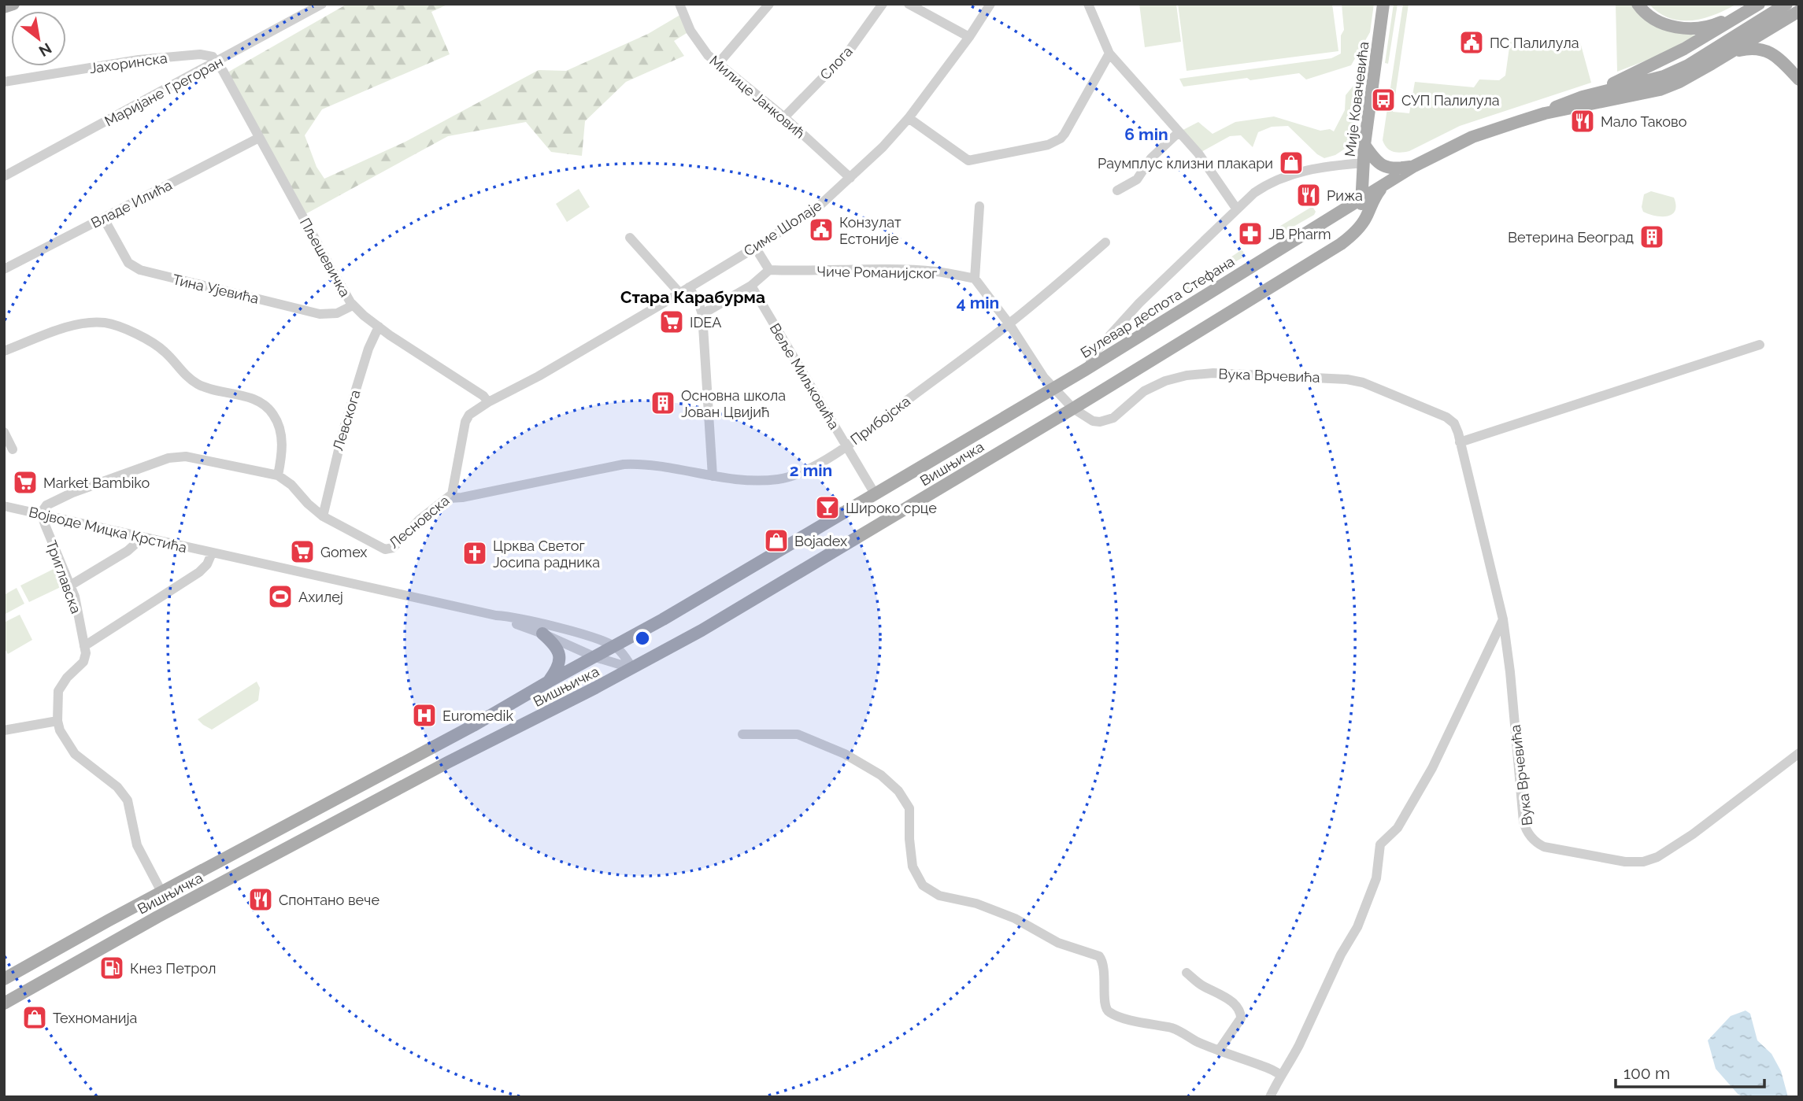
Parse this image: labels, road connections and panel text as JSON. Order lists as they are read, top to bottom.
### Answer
{
  "streets": {
    "main road": ["Мије Ковачевића", "Булевар деспота Стефана", "Вишњичка"],
    "street": [
      "Јахоринска",
      "Слога",
      "Маријане Грегоран",
      "Милице Јанковић",
      "Владе Илића",
      "Симе Шолаје",
      "Пљешевичка",
      "Чиче Романијског",
      "Тина Ујевића",
      "Вука Врчевића",
      "Веље Миљковића",
      "Левскога",
      "Прибојска",
      "Лесновска",
      "Војводе Мицка Крстића",
      "Триглавска"
    ]
  },
  "crossings": [
    ["Јахоринска", "Маријане Грегоран"],
    ["Јахоринска", "Пљешевичка"],
    ["Слога", "Милице Јанковић"],
    ["Маријане Грегоран", "Пљешевичка"],
    ["Милице Јанковић", "Симе Шолаје"],
    ["Мије Ковачевића", "Булевар деспота Стефана"],
    ["Владе Илића", "Пљешевичка"],
    ["Владе Илића", "Тина Ујевића"],
    ["Симе Шолаје", "Пљешевичка"],
    ["Симе Шолаје", "Лесновска"],
    ["Пљешевичка", "Тина Ујевића"],
    ["Пљешевичка", "Левскога"],
    ["Пљешевичка", "Лесновска"],
    ["Булевар деспота Стефана", "Вука Врчевића"],
    ["Булевар деспота Стефана", "Вишњичка"],
    ["Вука Врчевића", "Вишњичка"],
    ["Веље Миљковића", "Прибојска"],
    ["Веље Миљковића", "Вишњичка"],
    ["Левскога", "Лесновска"],
    ["Прибојска", "Лесновска"],
    ["Вишњичка", "Војводе Мицка Крстића"],
    ["Вишњичка", "Триглавска"],
    ["Војводе Мицка Крстића", "Триглавска"]
  ],
  "districts": ["Стара Карабурма"],
  "places": {
    "public building": ["ПС Палилула", "Конзулат Естоније"],
    "bus stop": ["СУП Палилула"],
    "restaurant": ["Мало Таково", "Рижа", "Спонтано вече"],
    "shop": ["Раумплус клизни плакари", "Bojadex", "Техноманија"],
    "pharmacy": ["JB Pharm"],
    "building": ["Ветерина Београд", "Основна школа Јован Цвијић"],
    "supermarket": ["IDEA", "Market Bambiko", "Gomex"],
    "bar": ["Широко срце"],
    "church": ["Црква Светог Јосипа радника"],
    "sports": ["Ахилеј"],
    "hospital": ["Euromedik"],
    "fuel station": ["Кнез Петрол"]
  },
  "scale_bar": "100 m",
  "north": "bottom right",
  "rings": ["6 min", "4 min", "2 min"]
}
